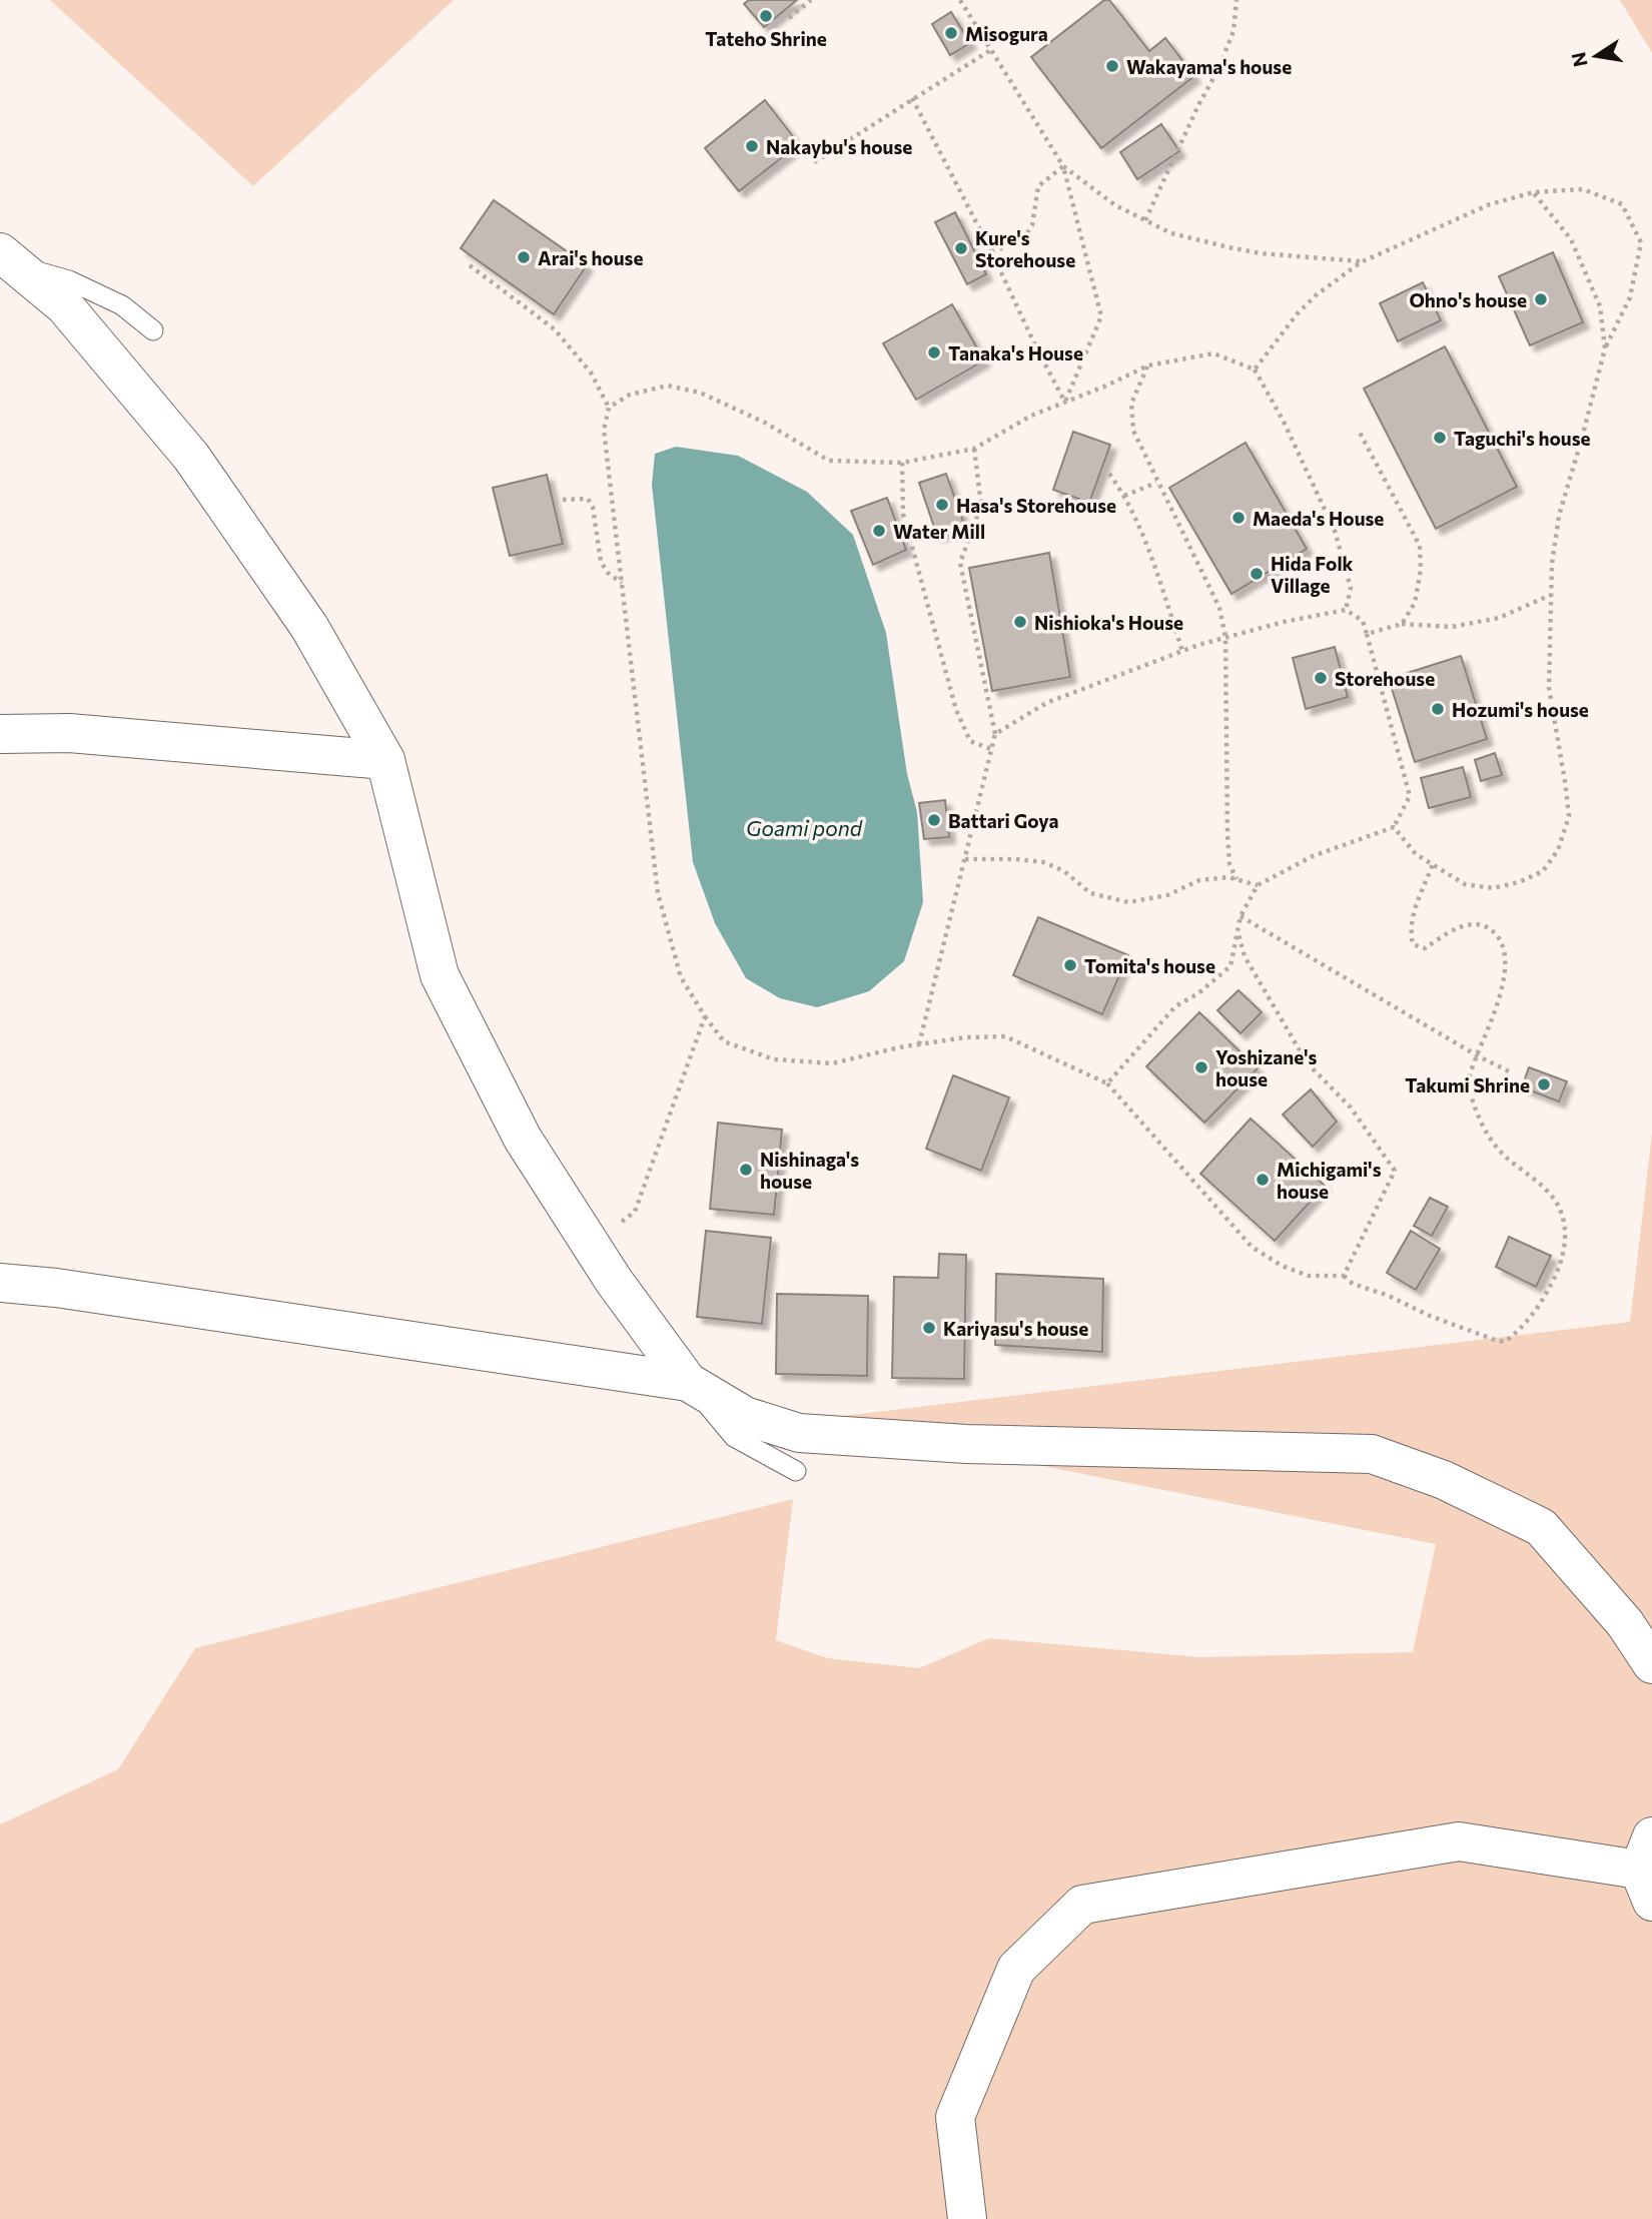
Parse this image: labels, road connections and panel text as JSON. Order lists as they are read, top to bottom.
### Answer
{
  "water": ["Goami pond"],
  "places": [
    "Tateho Shrine",
    "Misogura",
    "Wakayama's house",
    "Nakaybu's house",
    "Kure's Storehouse",
    "Arai's house",
    "Ohno's house",
    "Tanaka's House",
    "Taguchi's house",
    "Hasa's Storehouse",
    "Maeda's House",
    "Water Mill",
    "Hida Folk Village",
    "Nishioka's House",
    "Storehouse",
    "Hozumi's house",
    "Battari Goya",
    "Tomita's house",
    "Yoshizane's house",
    "Takumi Shrine",
    "Nishinaga's house",
    "Michigami's house",
    "Kariyasu's house"
  ],
  "north": "left"
}
